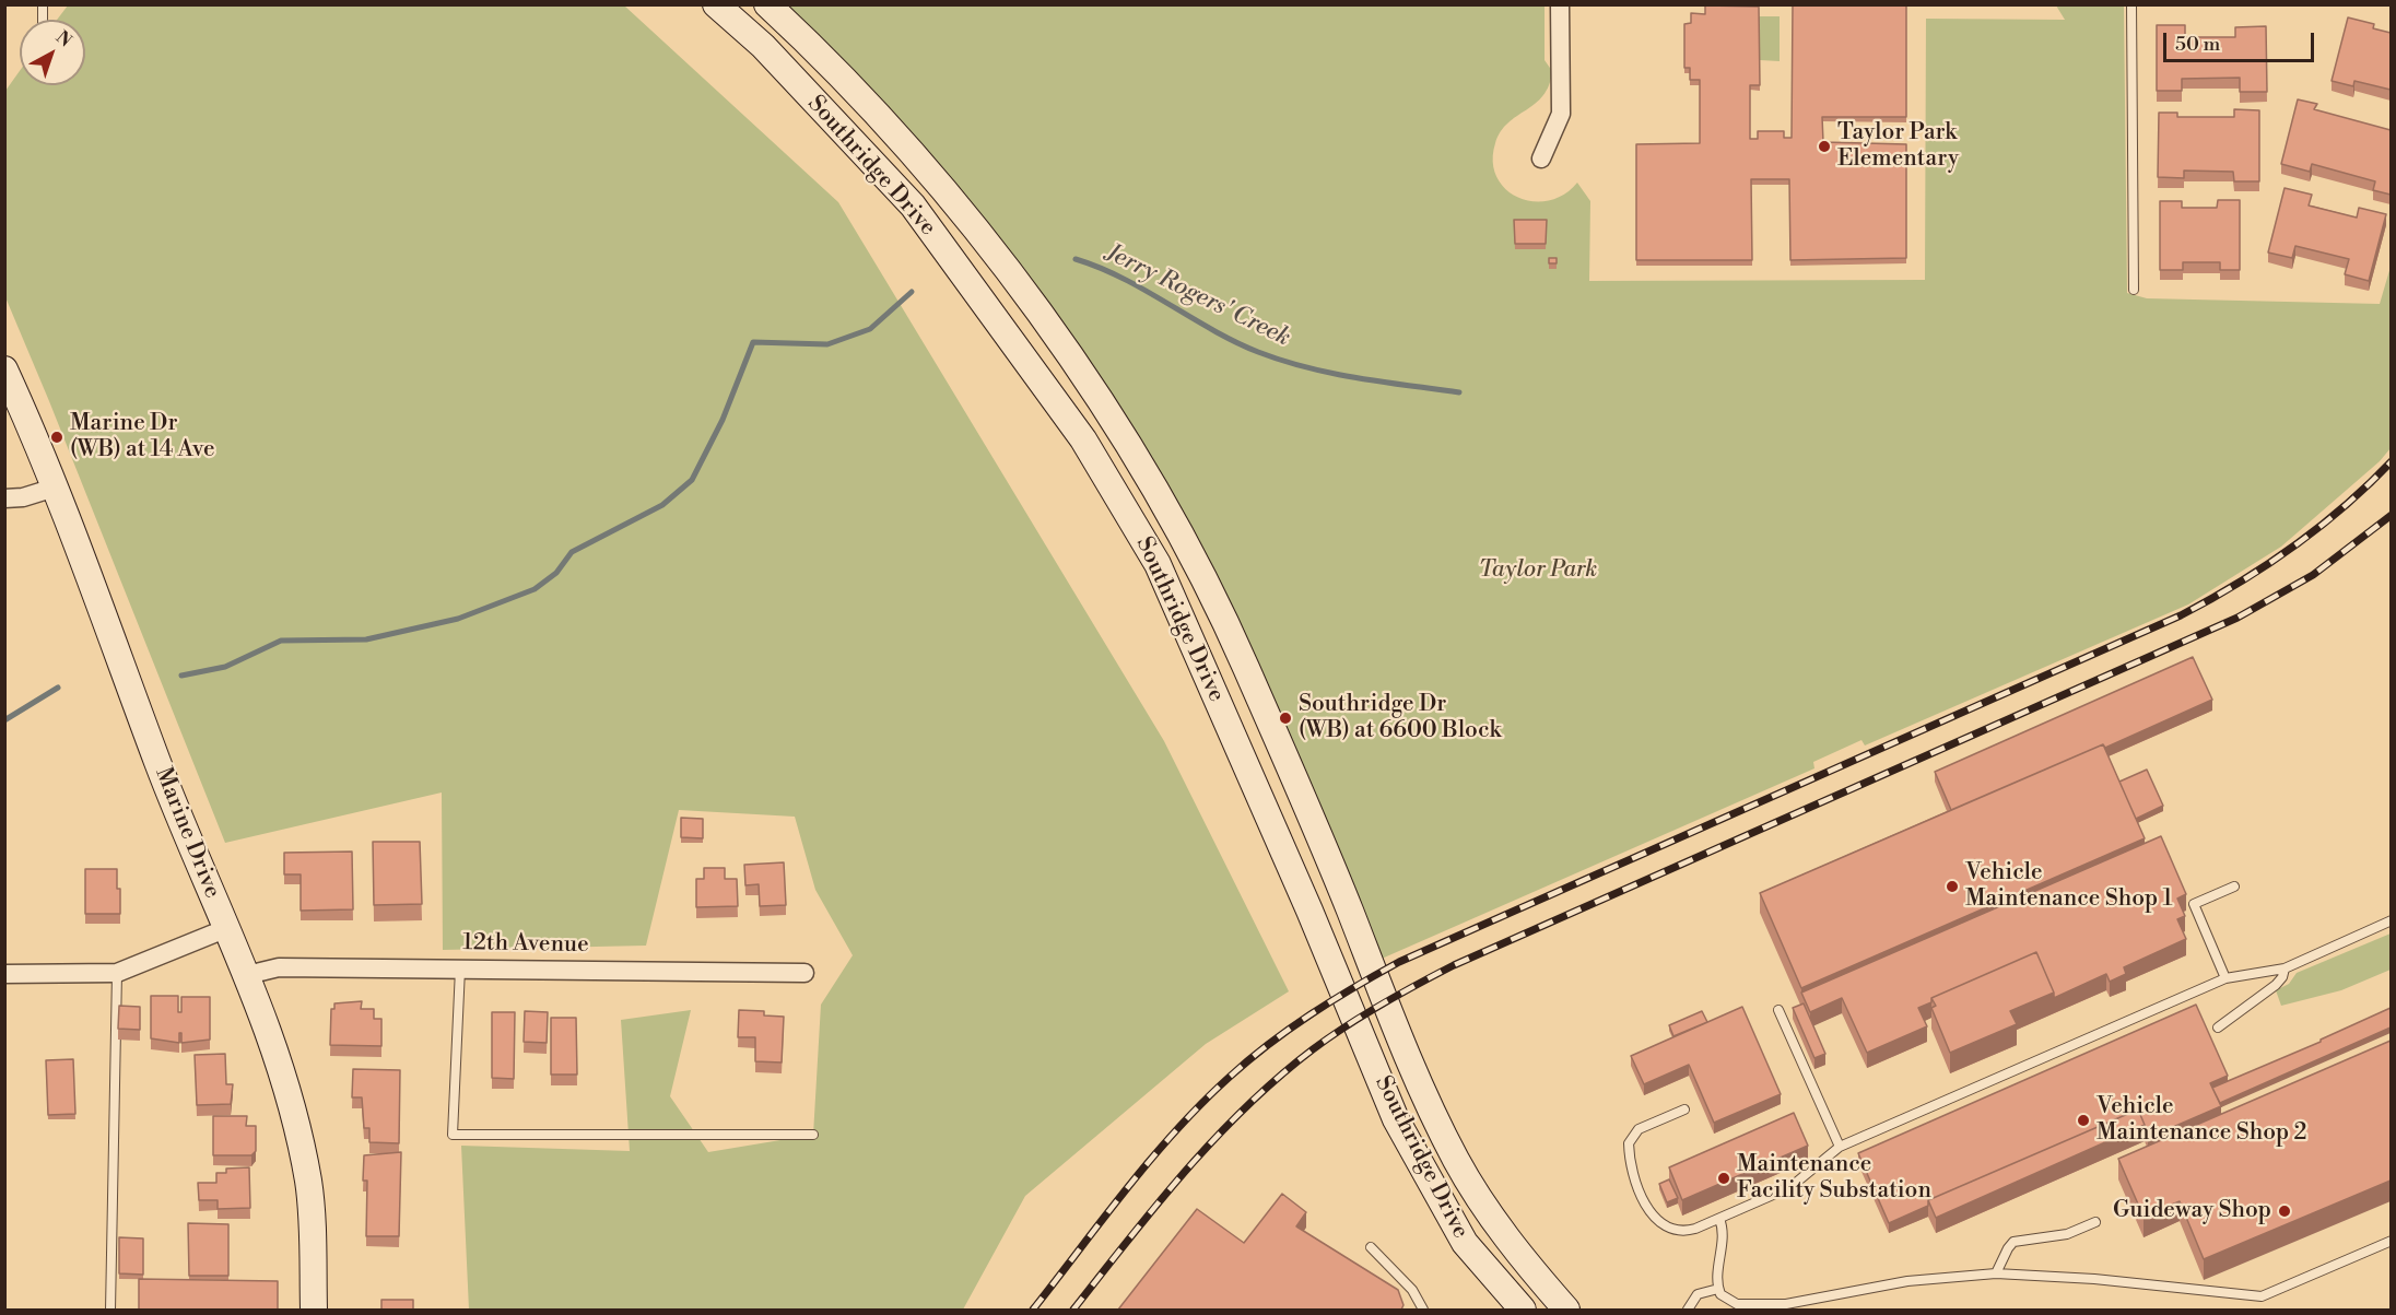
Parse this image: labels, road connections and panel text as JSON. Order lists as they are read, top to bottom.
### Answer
{
  "streets": {
    "main road": ["Southridge Drive", "Marine Drive"],
    "street": ["12th Avenue"]
  },
  "crossings": [
    ["Marine Drive", "12th Avenue"]
  ],
  "water": ["Jerry Rogers' Creek"],
  "parks": ["Taylor Park"],
  "places": [
    "Taylor Park Elementary",
    "Marine Dr (WB) at 14 Ave",
    "Southridge Dr (WB) at 6600 Block",
    "Vehicle Maintenance Shop 1",
    "Vehicle Maintenance Shop 2",
    "Maintenance Facility Substation",
    "Guideway Shop"
  ],
  "scale_bar": "50 m",
  "north": "top right"
}
